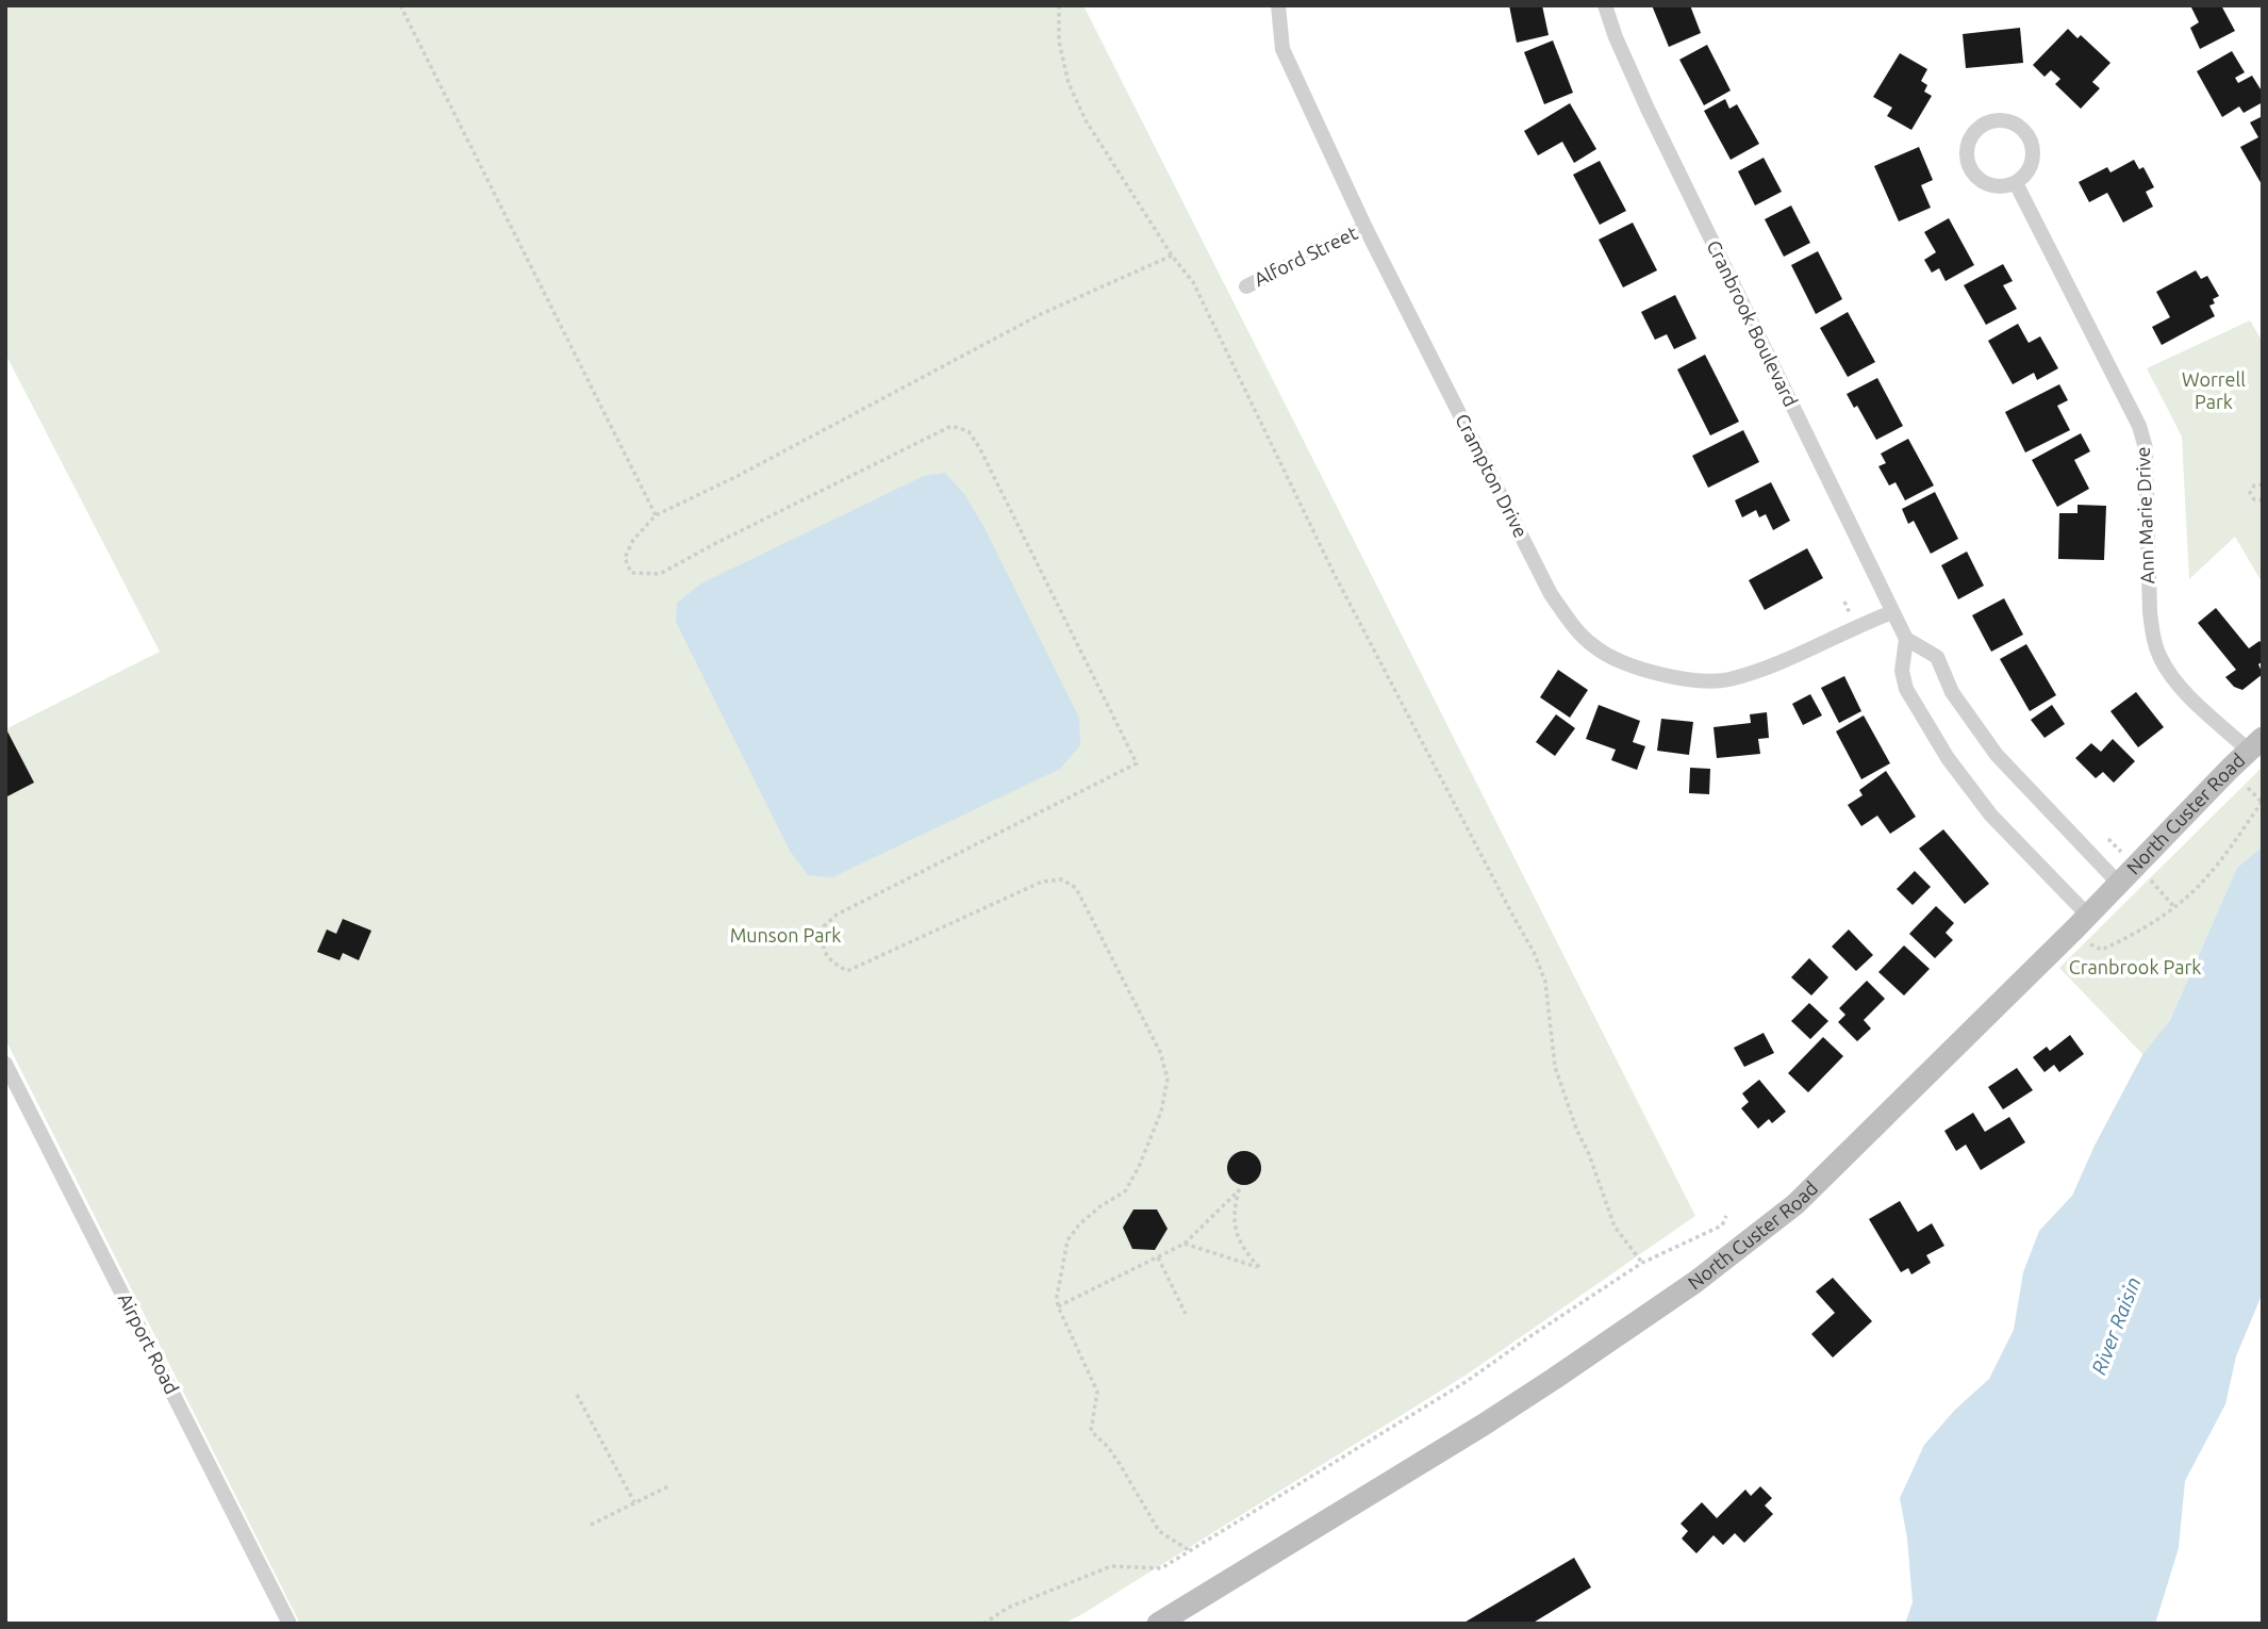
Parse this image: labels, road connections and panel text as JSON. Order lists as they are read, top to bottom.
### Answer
{
  "streets": {
    "street": [
      "Alford Street",
      "Cranbrook Boulevard",
      "Crampton Drive",
      "Ann Marie Drive",
      "North Custer Road",
      "Airport Road"
    ]
  },
  "crossings": [
    ["Alford Street", "Crampton Drive"],
    ["Cranbrook Boulevard", "Crampton Drive"],
    ["Ann Marie Drive", "North Custer Road"]
  ],
  "water": ["River Raisin"],
  "parks": ["Worrell Park", "Munson Park", "Cranbrook Park"]
}
